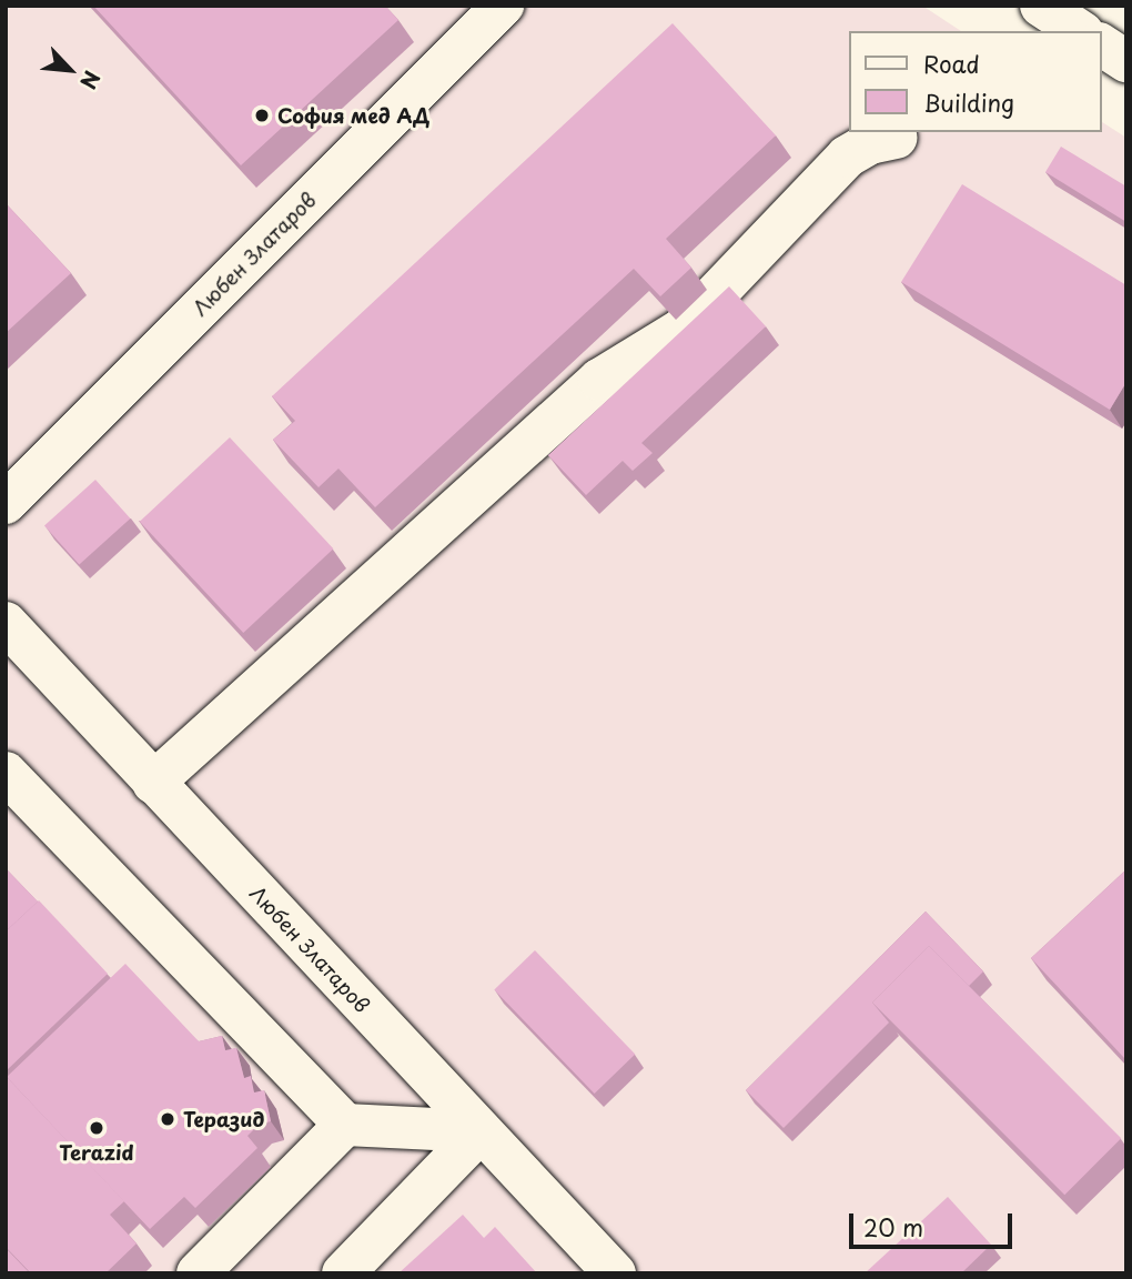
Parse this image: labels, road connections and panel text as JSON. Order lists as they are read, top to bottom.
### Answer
{
  "streets": {
    "street": ["Любен Златаров"]
  },
  "places": ["София мед АД", "Теразид", "Terazid"],
  "legend": ["Road", "Building"],
  "scale_bar": "20 m",
  "north": "bottom right"
}
